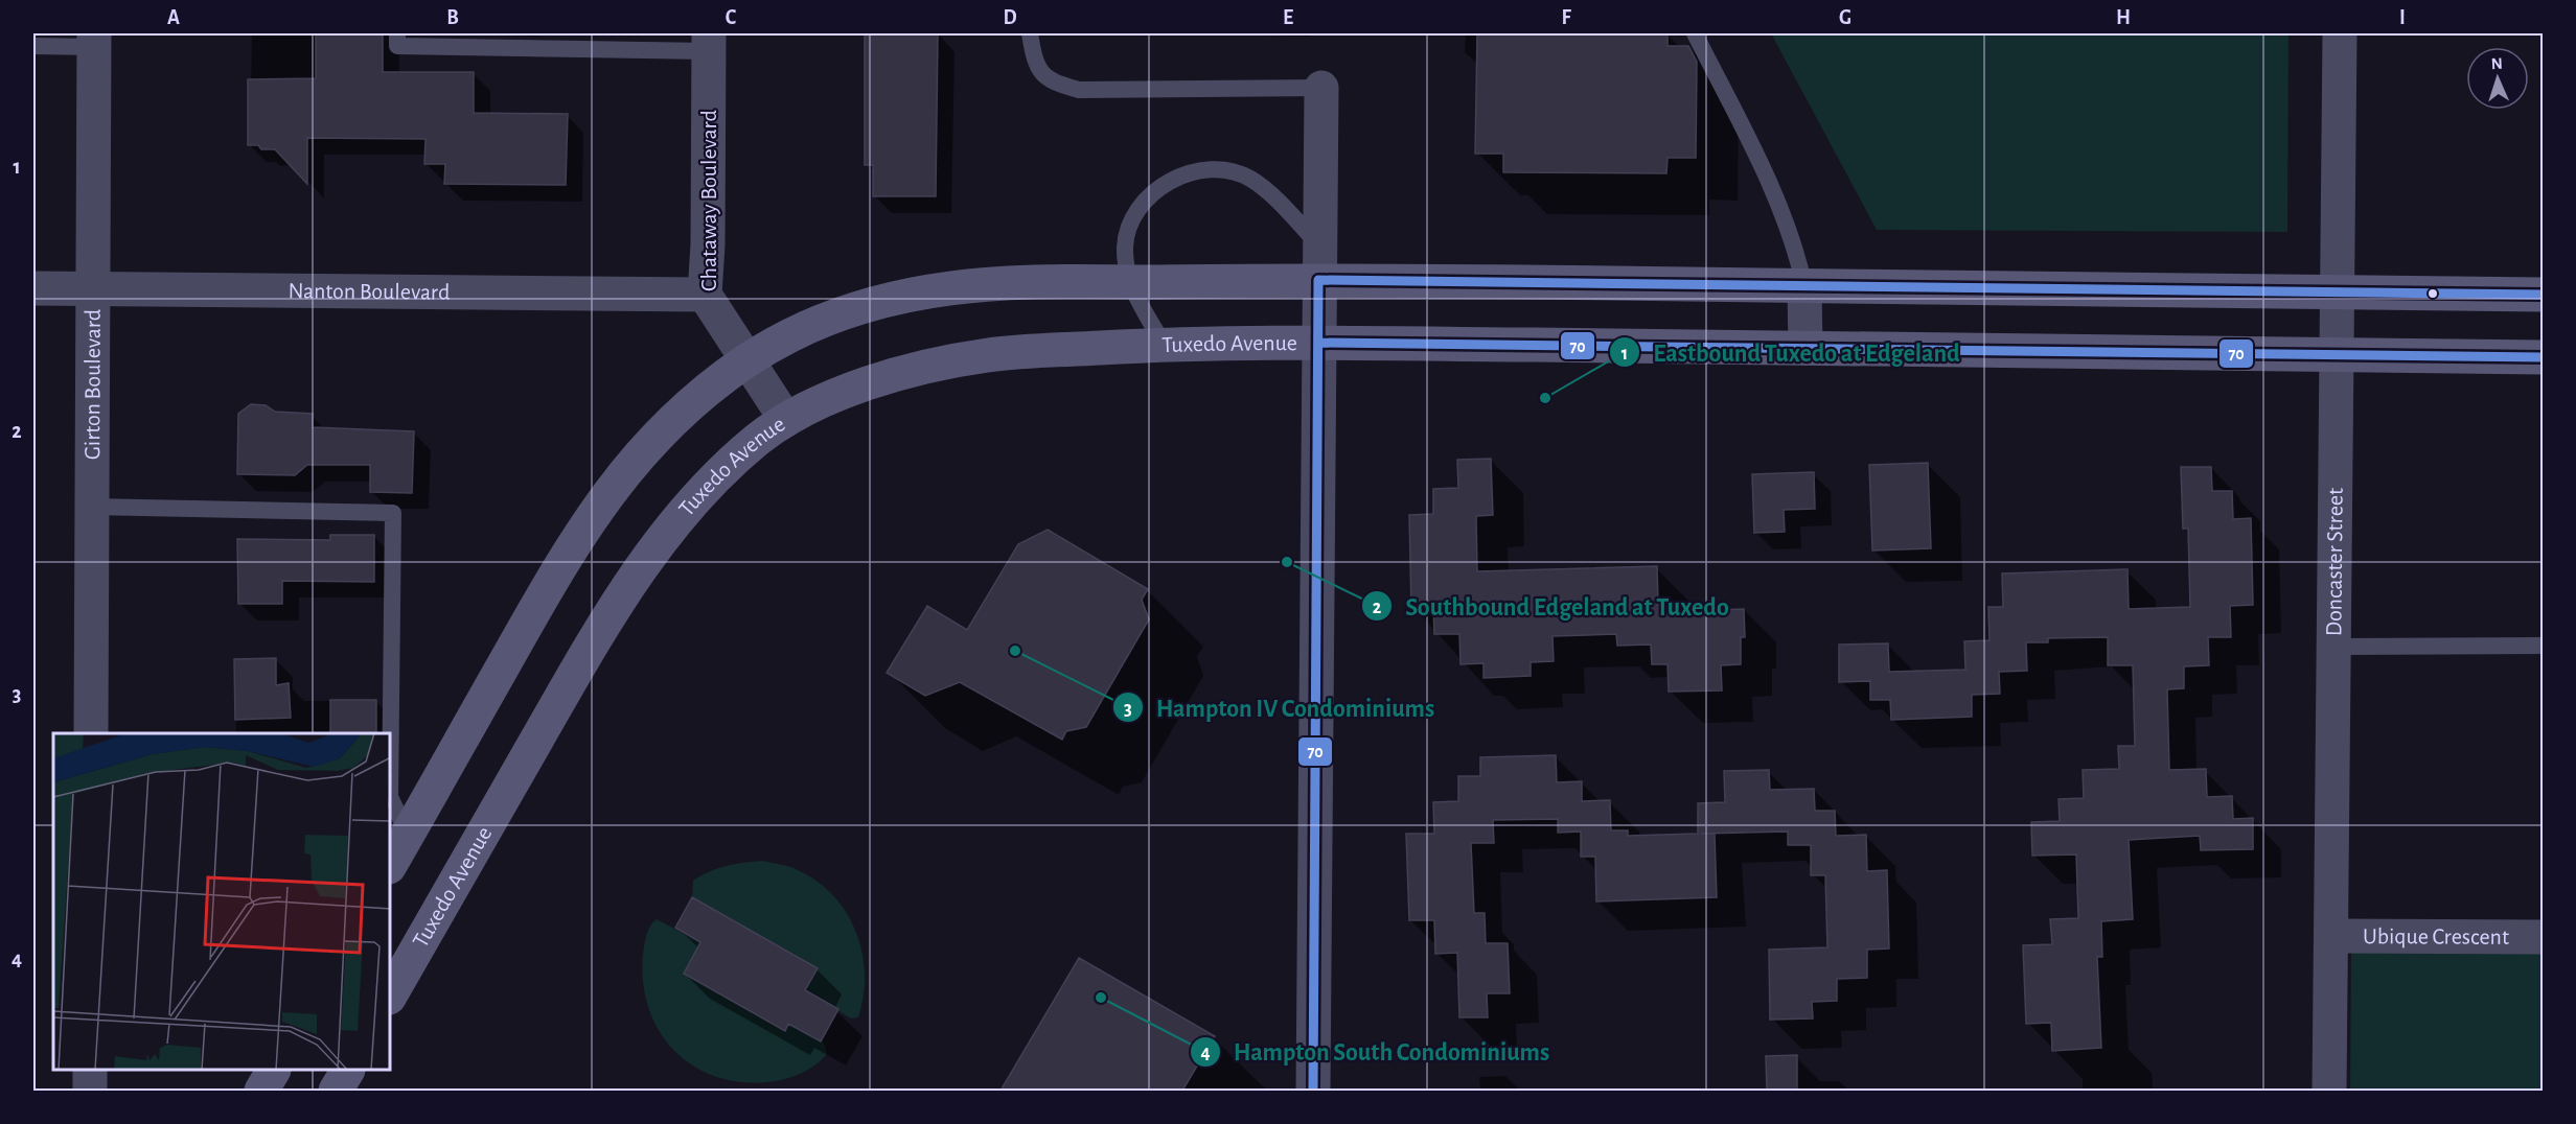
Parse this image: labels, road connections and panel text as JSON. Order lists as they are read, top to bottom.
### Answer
{
  "streets": {
    "main road": ["Tuxedo Avenue"],
    "street": [
      "Chataway Boulevard",
      "Nanton Boulevard",
      "Girton Boulevard",
      "Doncaster Street",
      "Ubique Crescent"
    ]
  },
  "crossings": [
    ["Chataway Boulevard", "Nanton Boulevard"],
    ["Chataway Boulevard", "Tuxedo Avenue"],
    ["Nanton Boulevard", "Girton Boulevard"],
    ["Tuxedo Avenue", "Doncaster Street"],
    ["Doncaster Street", "Ubique Crescent"]
  ],
  "places": [
    "Eastbound Tuxedo at Edgeland",
    "Southbound Edgeland at Tuxedo",
    "Hampton IV Condominiums",
    "Hampton South Condominiums"
  ],
  "lines": ["transit line 70"],
  "north": "top",
  "grid": {
    "columns": [
      "A",
      "B",
      "C",
      "D",
      "E",
      "F",
      "G",
      "H",
      "I"
    ],
    "rows": [
      "1",
      "2",
      "3",
      "4"
    ]
  }
}
